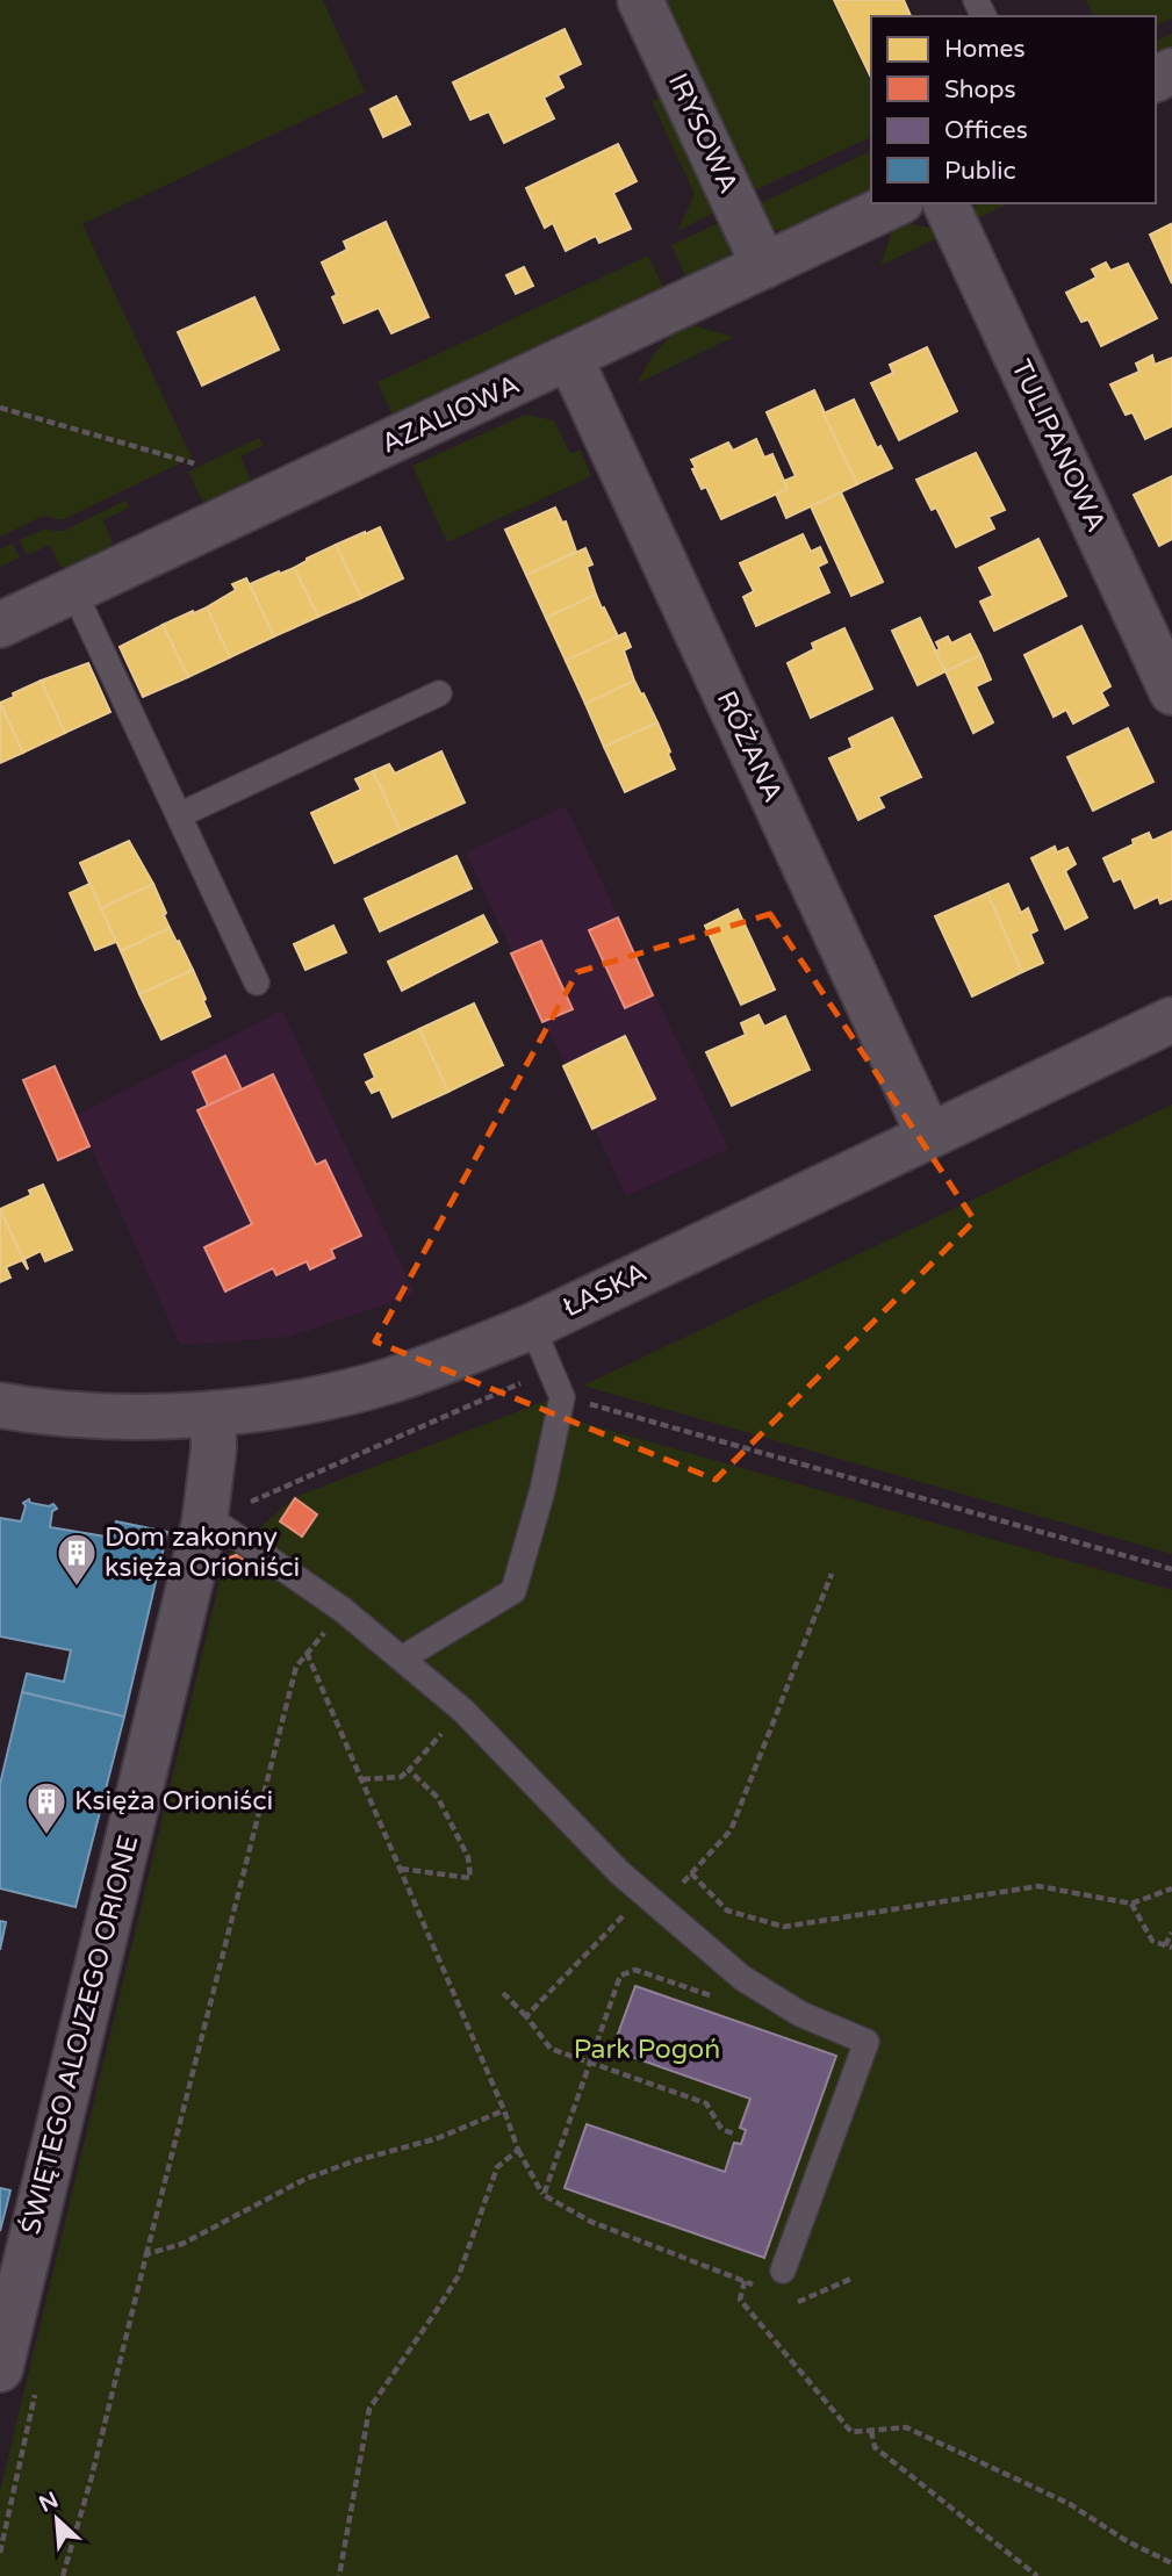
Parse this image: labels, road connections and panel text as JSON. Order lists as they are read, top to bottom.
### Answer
{
  "streets": {
    "street": [
      "IRYSOWA",
      "AZALIOWA",
      "TULIPANOWA",
      "RÓŻANA",
      "ŁASKA",
      "ŚWIĘTEGO ALOJZEGO ORIONE"
    ]
  },
  "crossings": [
    ["IRYSOWA", "AZALIOWA"],
    ["AZALIOWA", "RÓŻANA"],
    ["RÓŻANA", "ŁASKA"],
    ["ŁASKA", "ŚWIĘTEGO ALOJZEGO ORIONE"]
  ],
  "parks": ["Park Pogoń"],
  "places": {
    "building": ["Dom zakonny księża Orioniści", "Księża Orioniści"]
  },
  "legend": [
    "Homes",
    "Shops",
    "Offices",
    "Public"
  ],
  "north": "top left"
}
